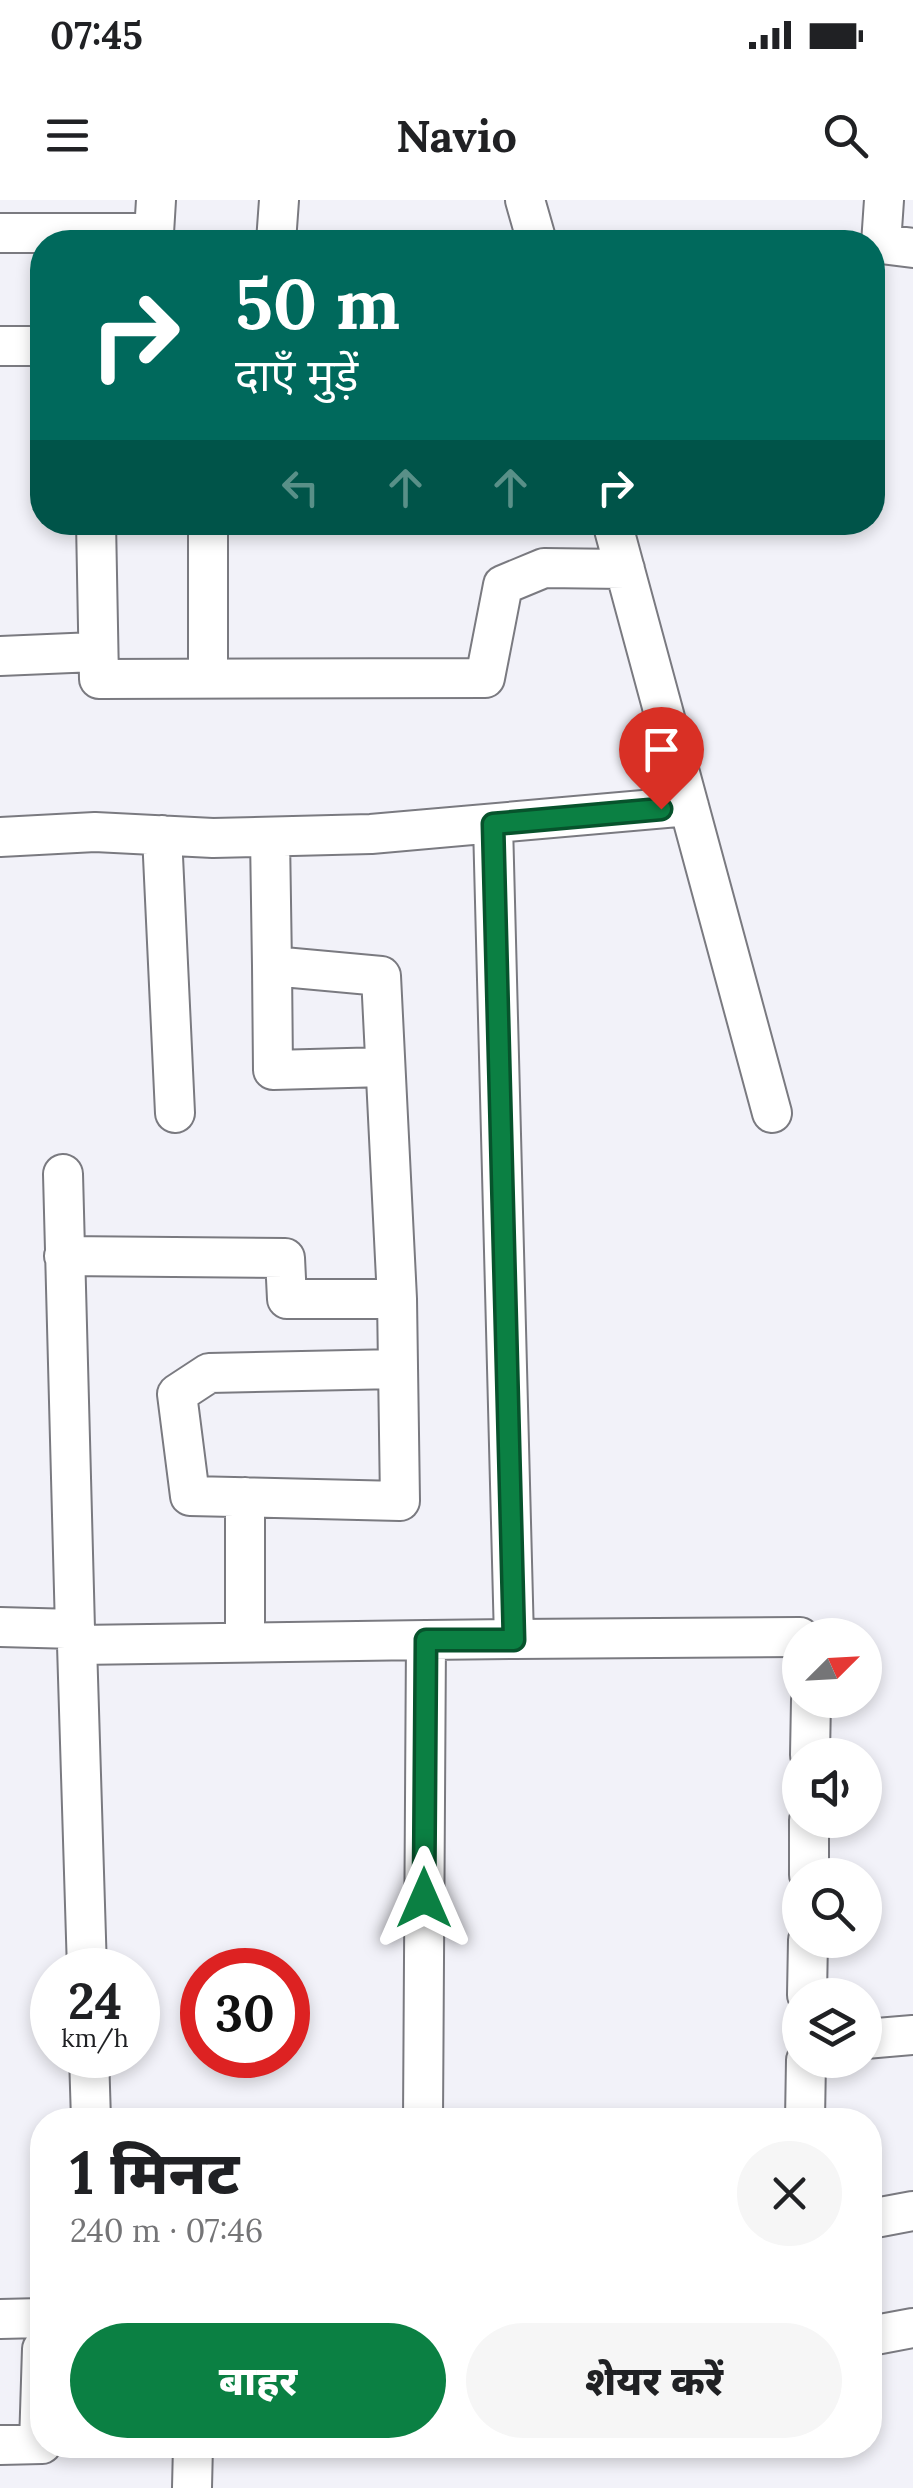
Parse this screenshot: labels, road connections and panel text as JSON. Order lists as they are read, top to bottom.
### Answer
{
  "north": "top right",
  "page": {
    "status": "07:45",
    "header": "Navio",
    "turn": ["50 m", "दाएँ मुड़ें"],
    "speed": "24 km/h",
    "limit": "30",
    "heading": ["1 मिनट", "240 m · 07:46"],
    "buttons": ["बाहर", "शेयर करें"]
  }
}
